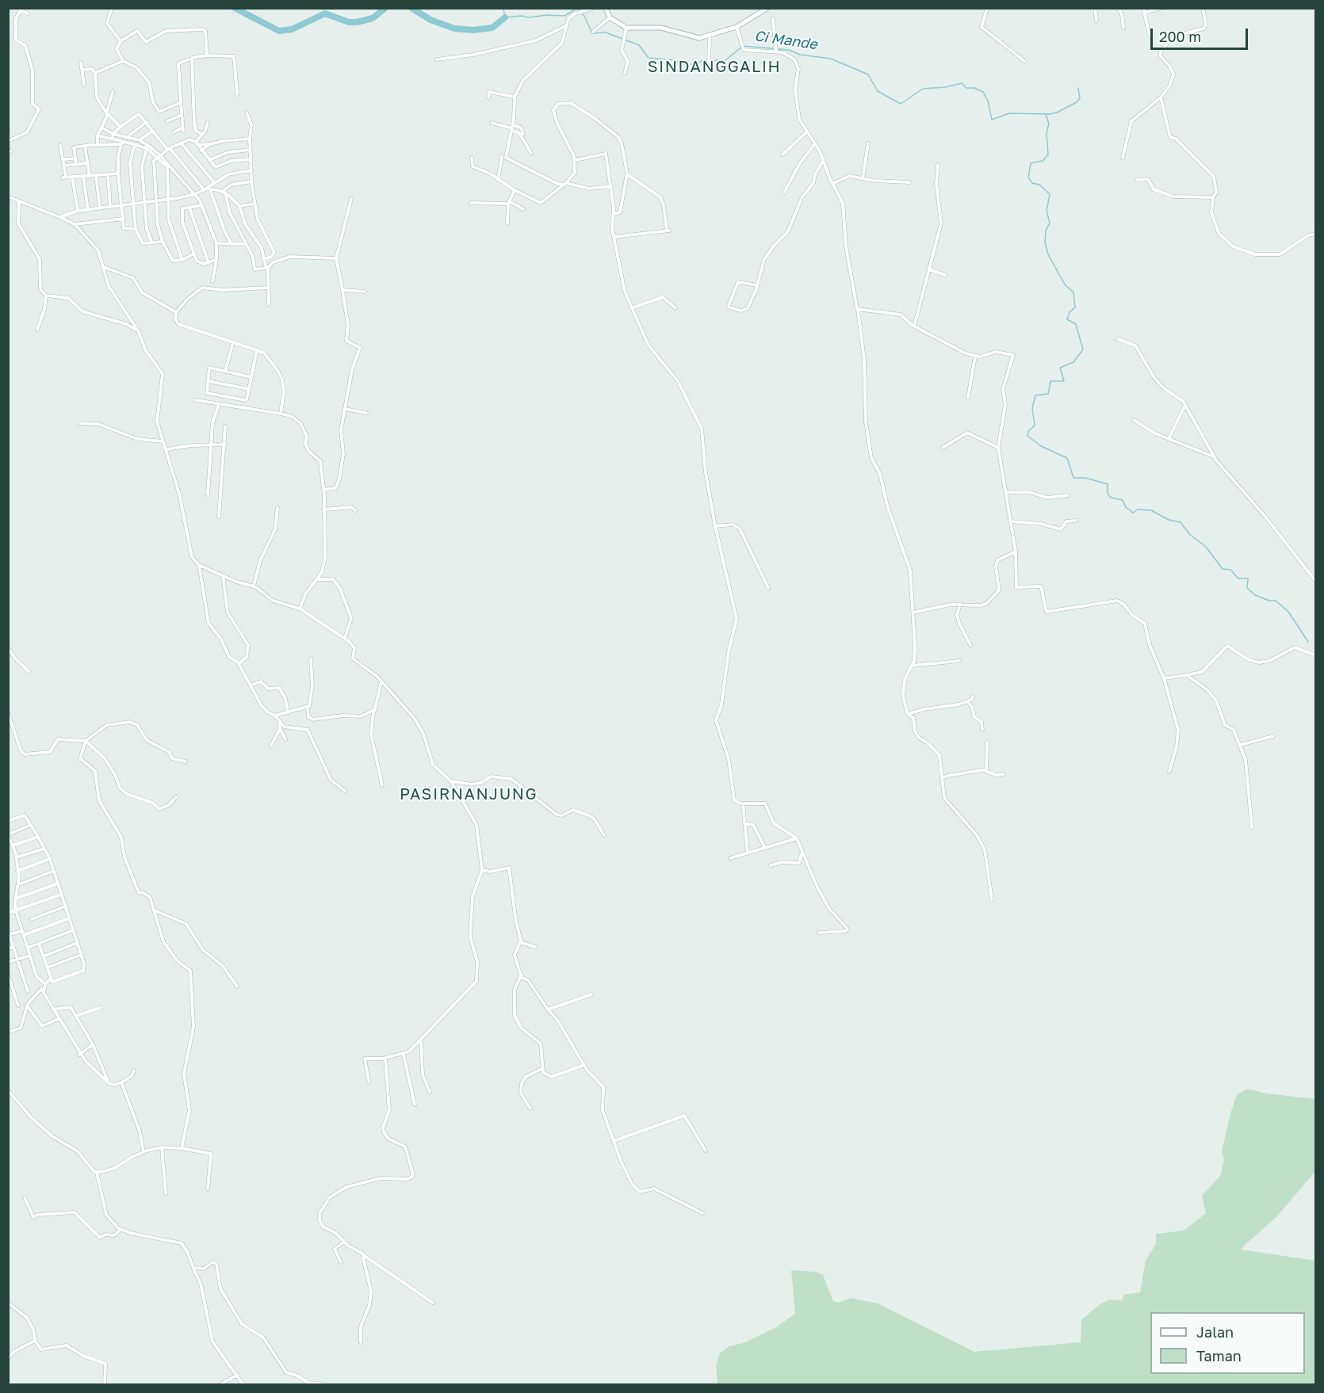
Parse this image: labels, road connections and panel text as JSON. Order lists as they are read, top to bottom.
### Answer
{
  "districts": ["SINDANGGALIH", "PASIRNANJUNG"],
  "water": ["Ci Mande"],
  "legend": ["Jalan", "Taman"],
  "scale_bar": "200 m"
}
